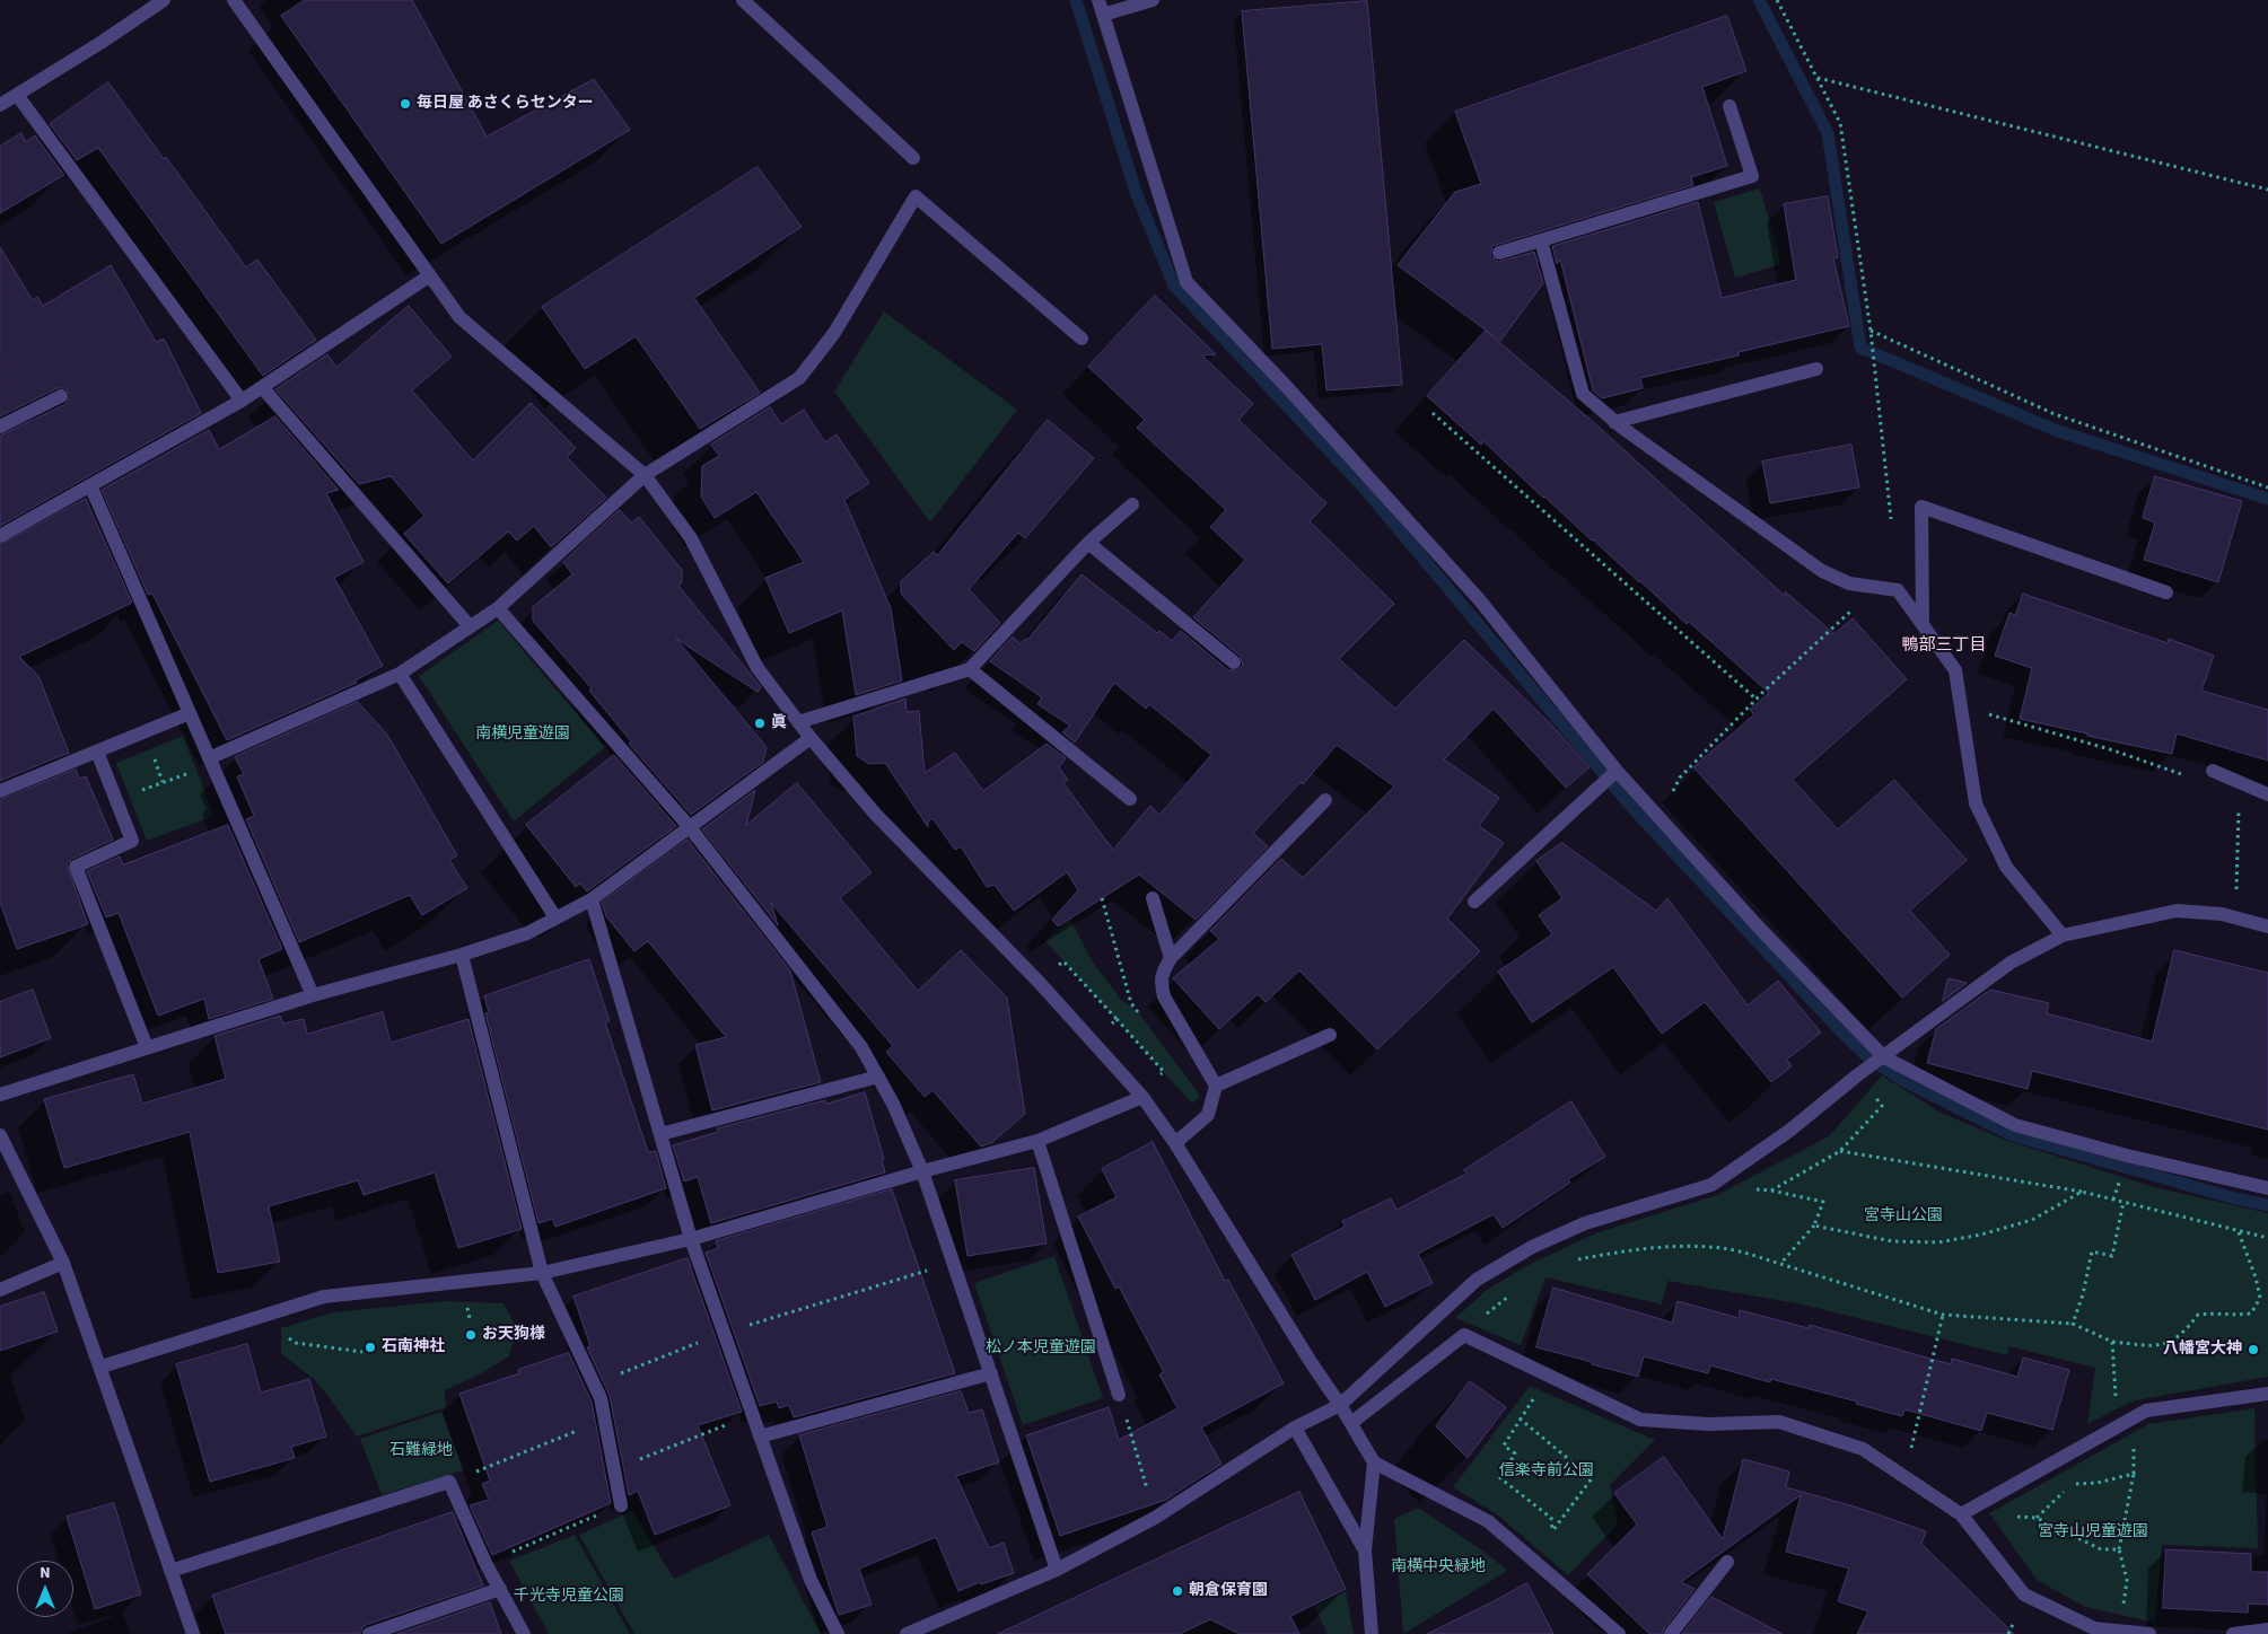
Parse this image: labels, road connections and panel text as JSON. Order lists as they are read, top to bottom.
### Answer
{
  "districts": ["鴨部三丁目"],
  "parks": [
    "南横児童遊園",
    "宮寺山公園",
    "松ノ本児童遊園",
    "石難緑地",
    "信楽寺前公園",
    "宮寺山児童遊園",
    "南横中央緑地",
    "千光寺児童公園"
  ],
  "places": [
    "毎日屋 あさくらセンター",
    "眞",
    "お天狗様",
    "石南神社",
    "八幡宮大神",
    "朝倉保育園"
  ],
  "north": "top"
}
